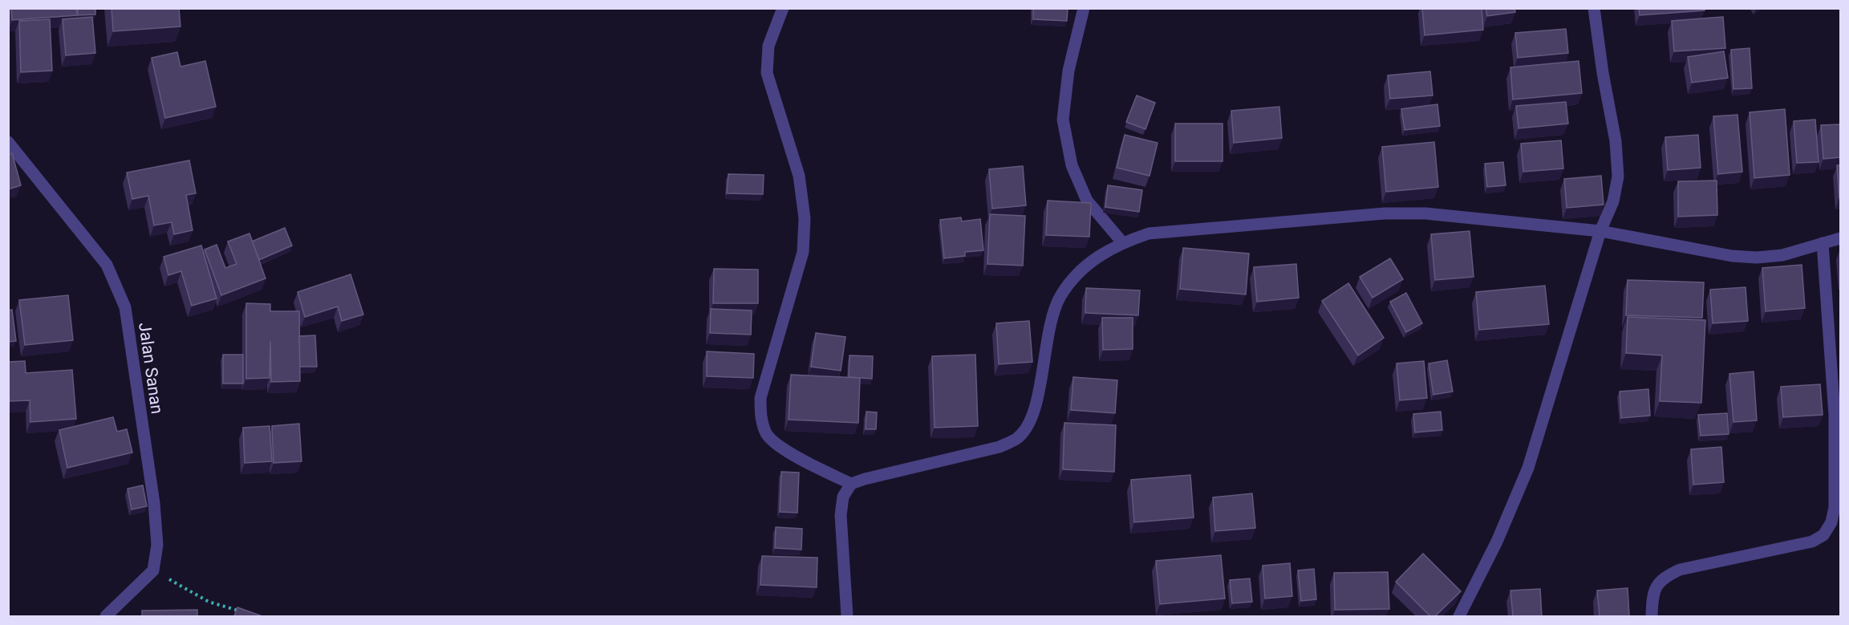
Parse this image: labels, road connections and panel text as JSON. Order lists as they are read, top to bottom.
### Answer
{
  "streets": {
    "street": ["Jalan Sanan"]
  }
}
